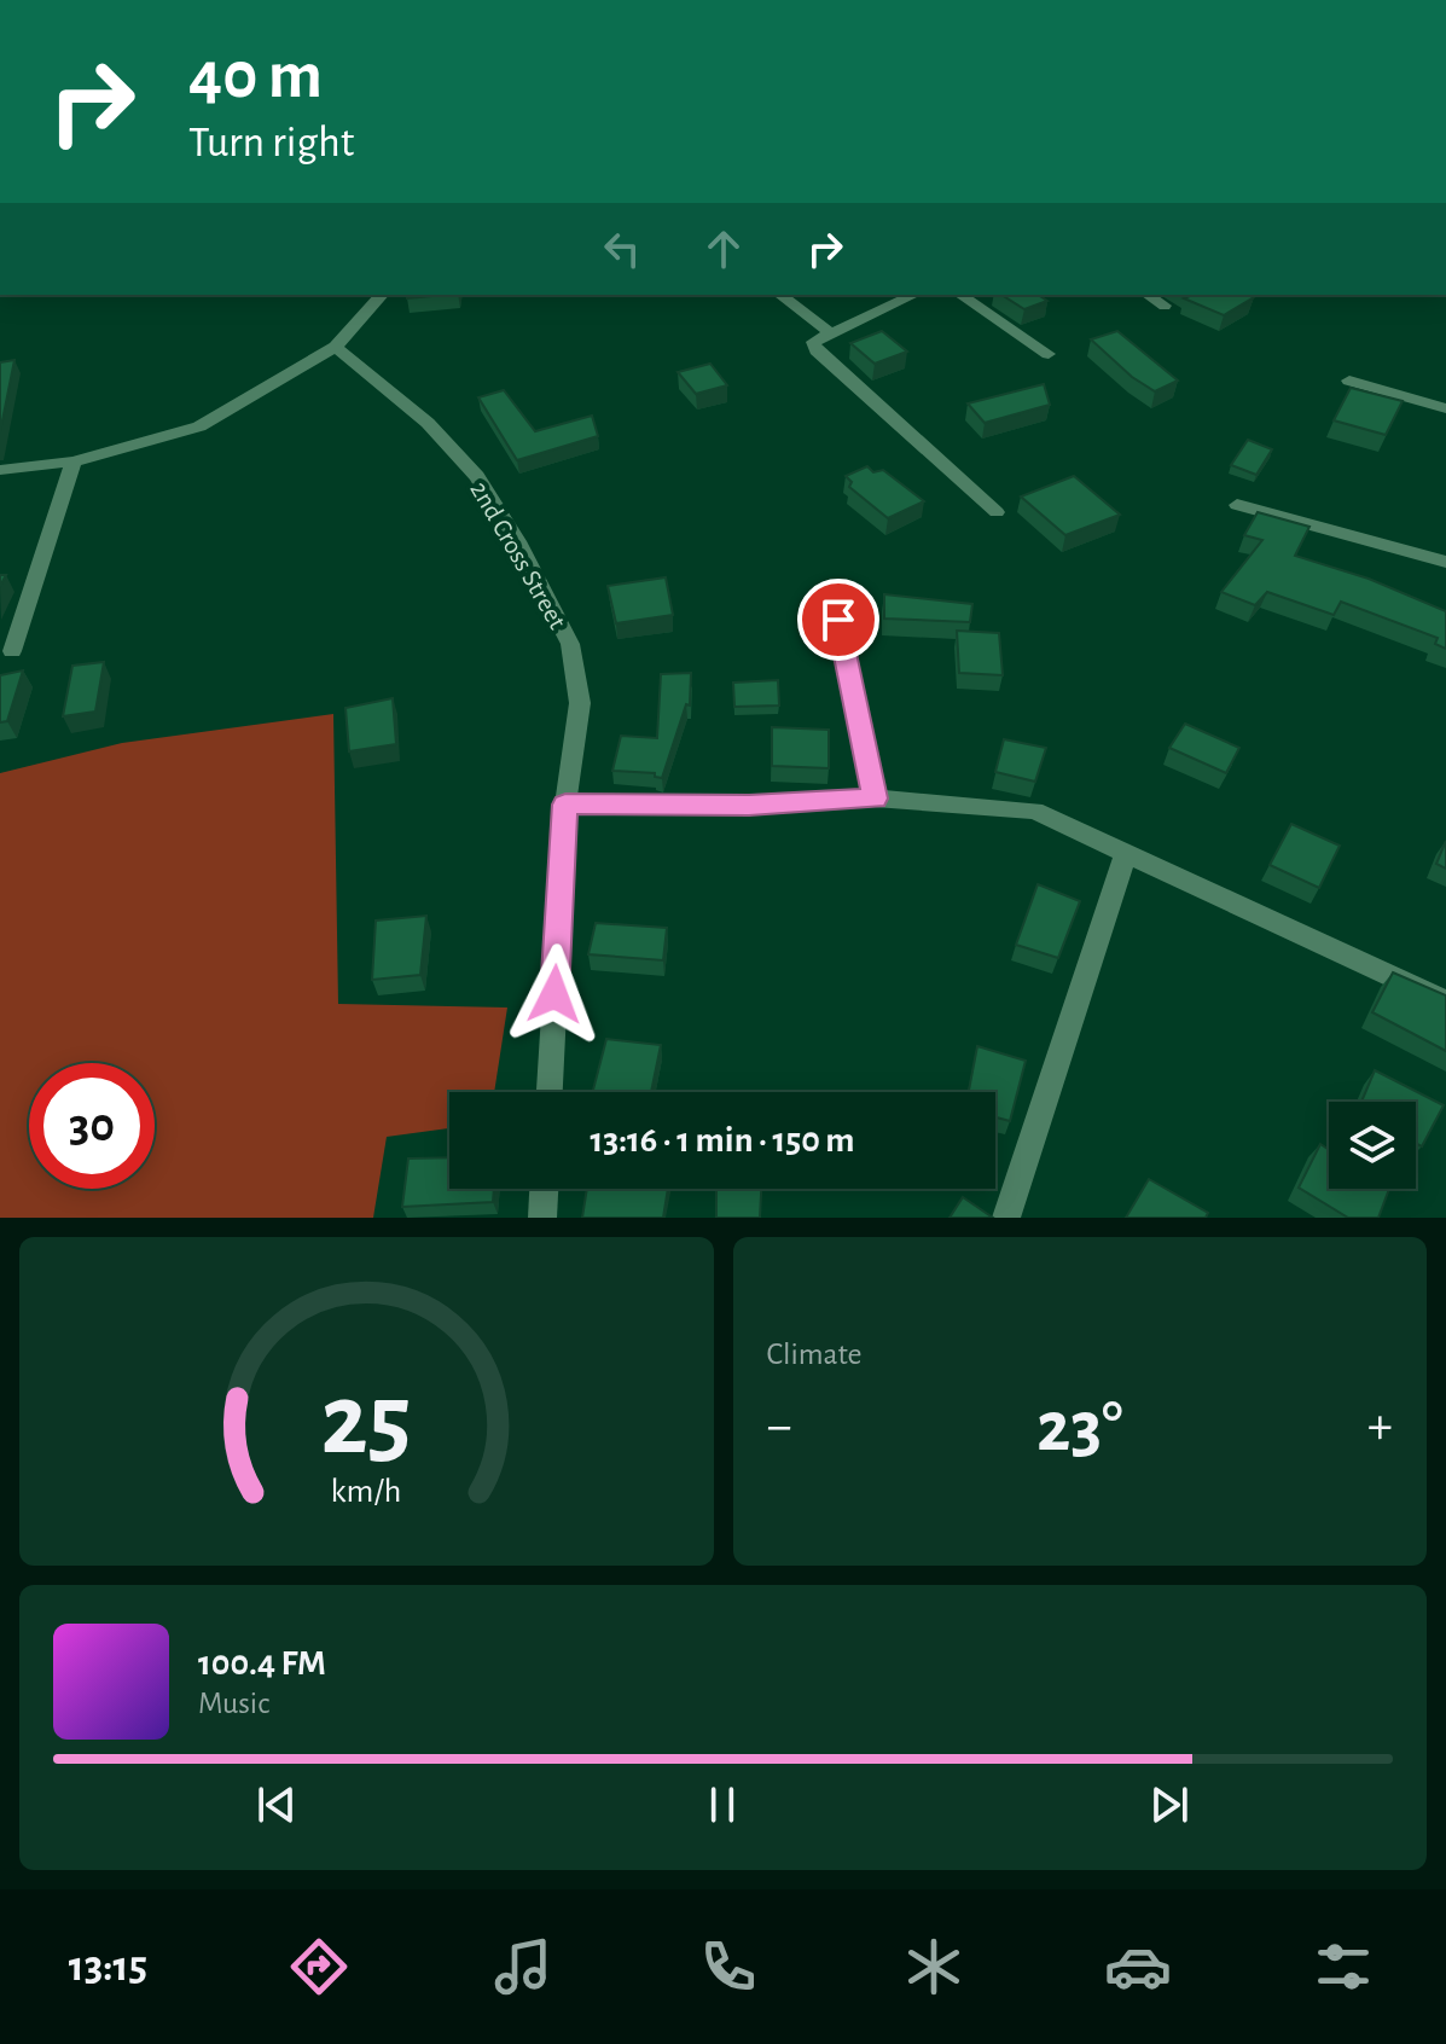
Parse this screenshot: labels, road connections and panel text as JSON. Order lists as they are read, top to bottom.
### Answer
{
  "streets": {
    "street": ["2nd Cross Street"]
  },
  "page": {
    "turn": ["40 m", "Turn right"],
    "limit": "30",
    "trip": "13:16 · 1 min · 150 m",
    "tile": "Climate",
    "heat": ["−", "23°", "+"],
    "song": ["100.4 FM", "Music"],
    "tabs": "13:15",
    "gauge": ["25", "km/h"]
  }
}
